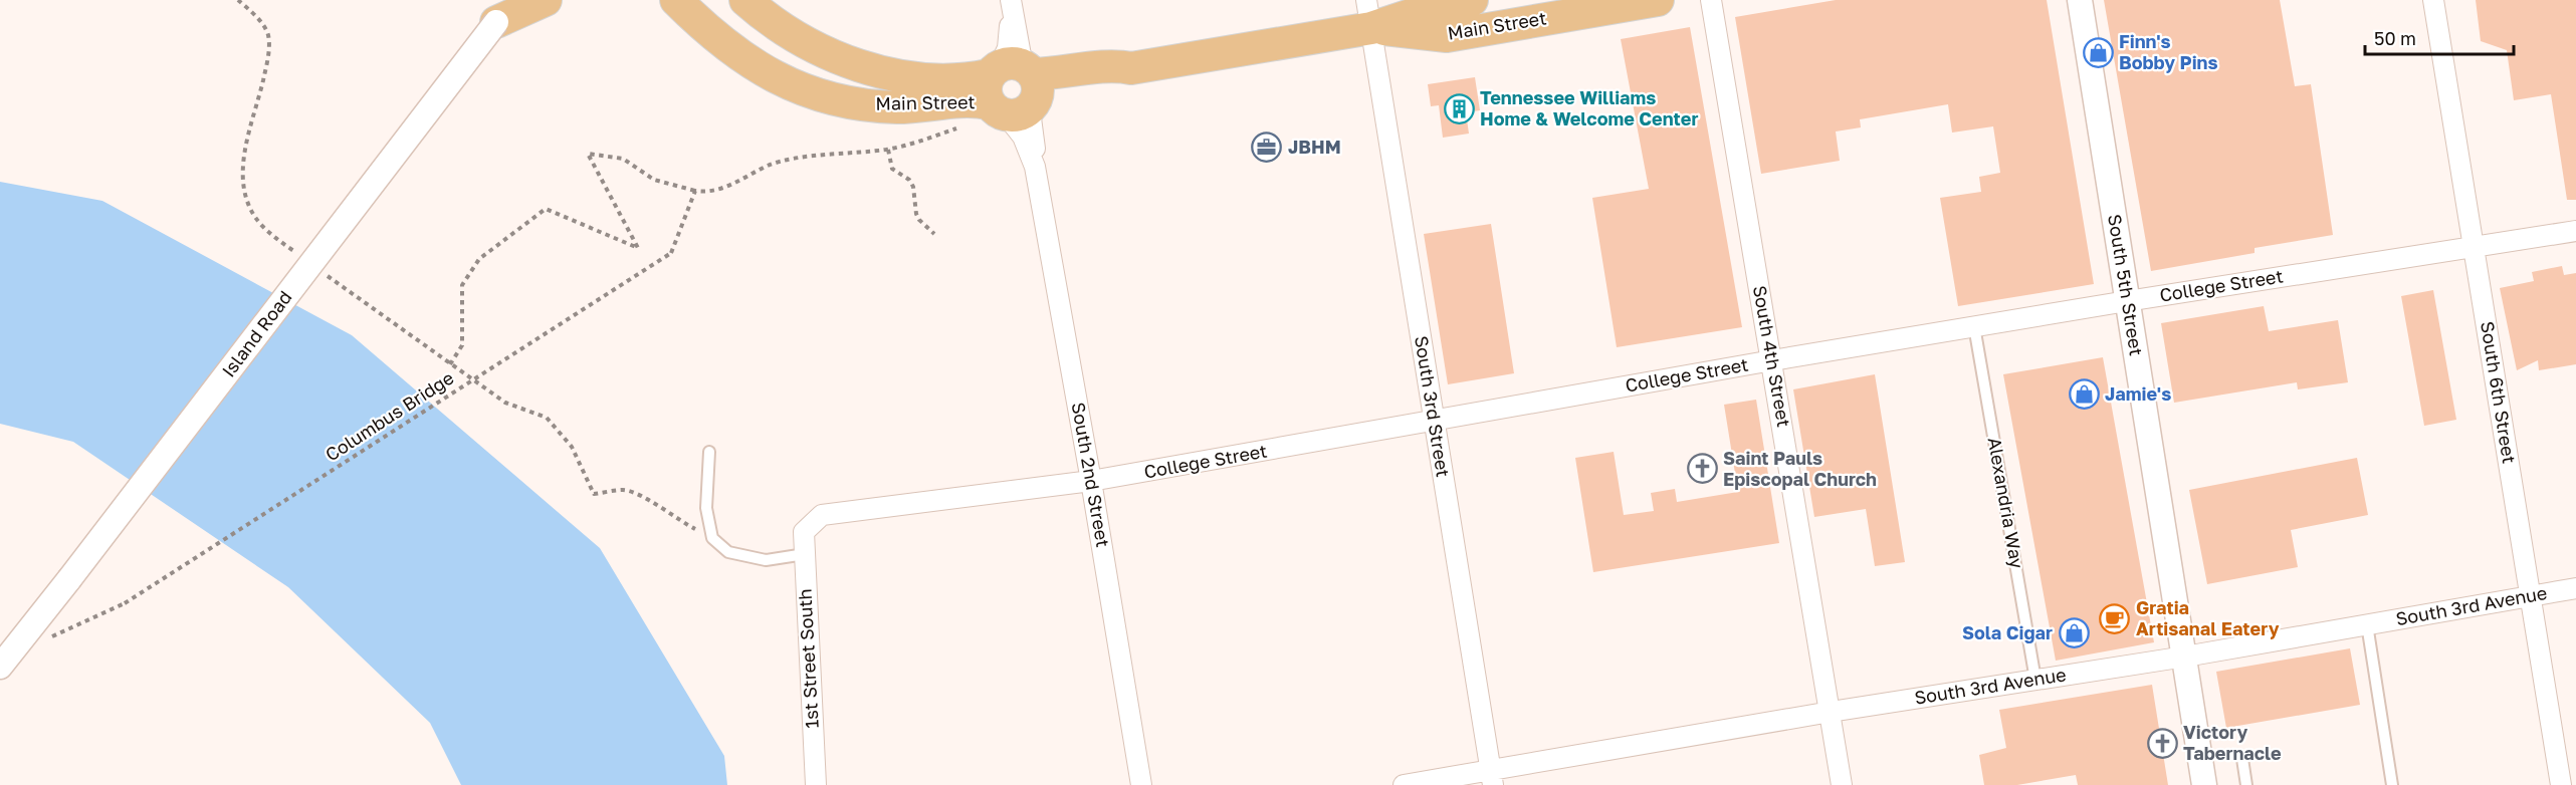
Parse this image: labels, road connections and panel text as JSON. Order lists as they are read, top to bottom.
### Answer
{
  "streets": {
    "main road": ["Main Street"],
    "street": [
      "South 5th Street",
      "College Street",
      "Island Road",
      "South 4th Street",
      "South 6th Street",
      "South 3rd Street",
      "South 2nd Street",
      "South 3rd Avenue",
      "1st Street South"
    ],
    "lane": ["Alexandria Way"],
    "path": ["Columbus Bridge"]
  },
  "crossings": [
    ["Main Street", "South 3rd Street"],
    ["Main Street", "South 2nd Street"],
    ["South 5th Street", "College Street"],
    ["South 5th Street", "South 3rd Avenue"],
    ["College Street", "South 4th Street"],
    ["College Street", "South 6th Street"],
    ["College Street", "South 3rd Street"],
    ["College Street", "South 2nd Street"],
    ["College Street", "Alexandria Way"],
    ["College Street", "1st Street South"],
    ["South 4th Street", "South 3rd Avenue"],
    ["South 6th Street", "South 3rd Avenue"],
    ["South 3rd Street", "South 3rd Avenue"],
    ["Alexandria Way", "South 3rd Avenue"]
  ],
  "places": {
    "shop": ["Finn's Bobby Pins", "Jamie's", "Sola Cigar"],
    "building": ["Tennessee Williams Home & Welcome Center"],
    "office": ["JBHM"],
    "church": ["Saint Pauls Episcopal Church", "Victory Tabernacle"],
    "cafe": ["Gratia Artisanal Eatery"]
  },
  "scale_bar": "50 m"
}
